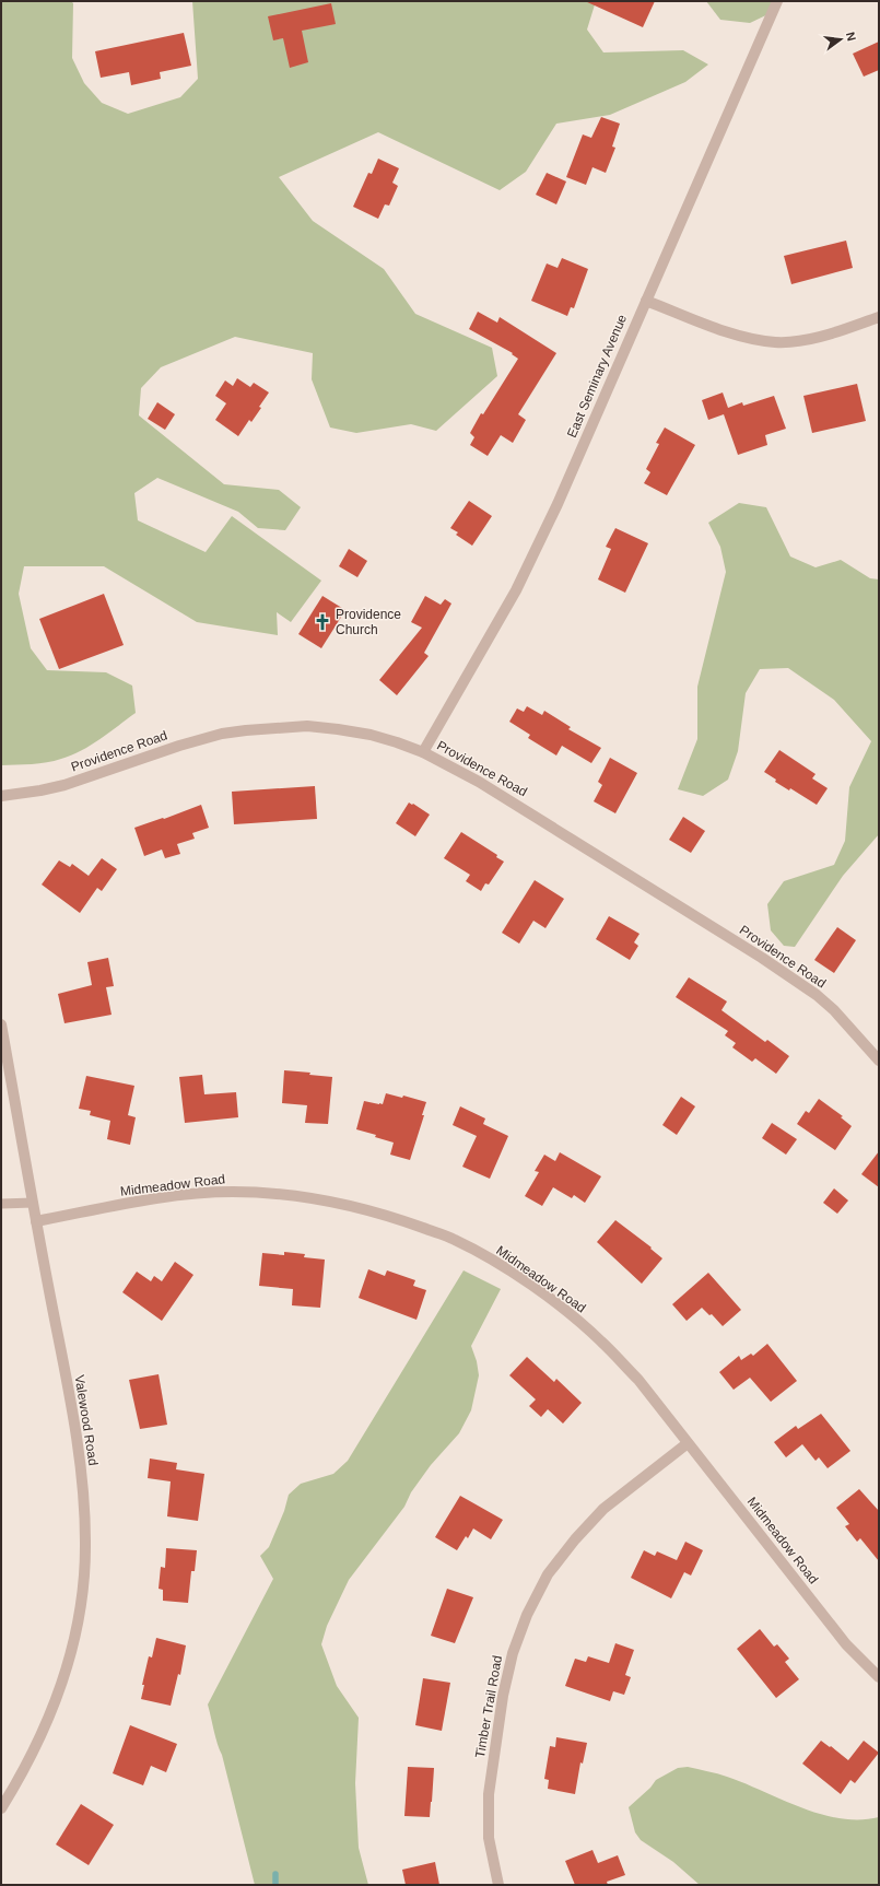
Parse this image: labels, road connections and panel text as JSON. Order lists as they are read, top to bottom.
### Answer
{
  "streets": {
    "street": [
      "East Seminary Avenue",
      "Providence Road",
      "Midmeadow Road",
      "Valewood Road",
      "Timber Trail Road"
    ]
  },
  "crossings": [
    ["East Seminary Avenue", "Providence Road"],
    ["Midmeadow Road", "Valewood Road"],
    ["Midmeadow Road", "Timber Trail Road"]
  ],
  "places": {
    "church": ["Providence Church"]
  },
  "north": "right"
}
